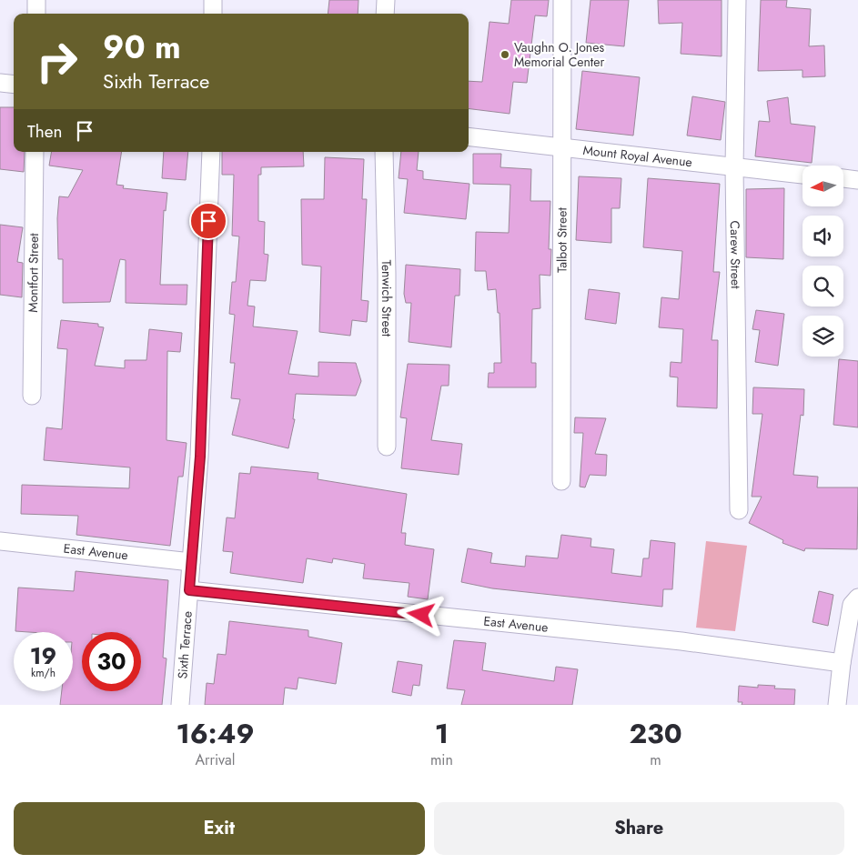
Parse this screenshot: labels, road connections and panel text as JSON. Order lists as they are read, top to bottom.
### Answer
{
  "streets": {
    "street": [
      "Mount Royal Avenue",
      "Talbot Street",
      "Carew Street",
      "Montfort Street",
      "Tenwich Street",
      "East Avenue",
      "Sixth Terrace"
    ]
  },
  "crossings": [
    ["Mount Royal Avenue", "Talbot Street"],
    ["Mount Royal Avenue", "Carew Street"],
    ["East Avenue", "Sixth Terrace"]
  ],
  "places": ["Vaughn O. Jones Memorial Center"],
  "north": "left",
  "page": {
    "turn": ["90 m", "Sixth Terrace"],
    "then": "Then",
    "speed": "19 km/h",
    "limit": "30",
    "eta": [
      "16:49",
      "Arrival",
      "1",
      "min",
      "230",
      "m"
    ],
    "buttons": ["Exit", "Share"]
  }
}
